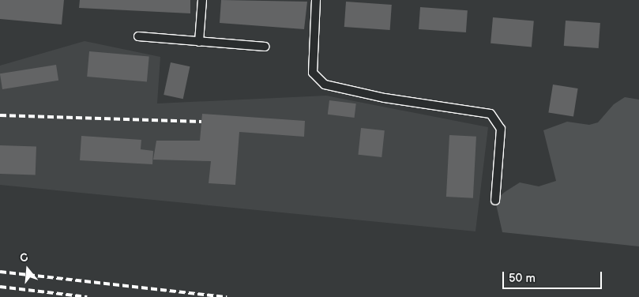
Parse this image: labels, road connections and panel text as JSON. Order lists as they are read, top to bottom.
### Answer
{
  "scale_bar": "50 m",
  "north": "top"
}
